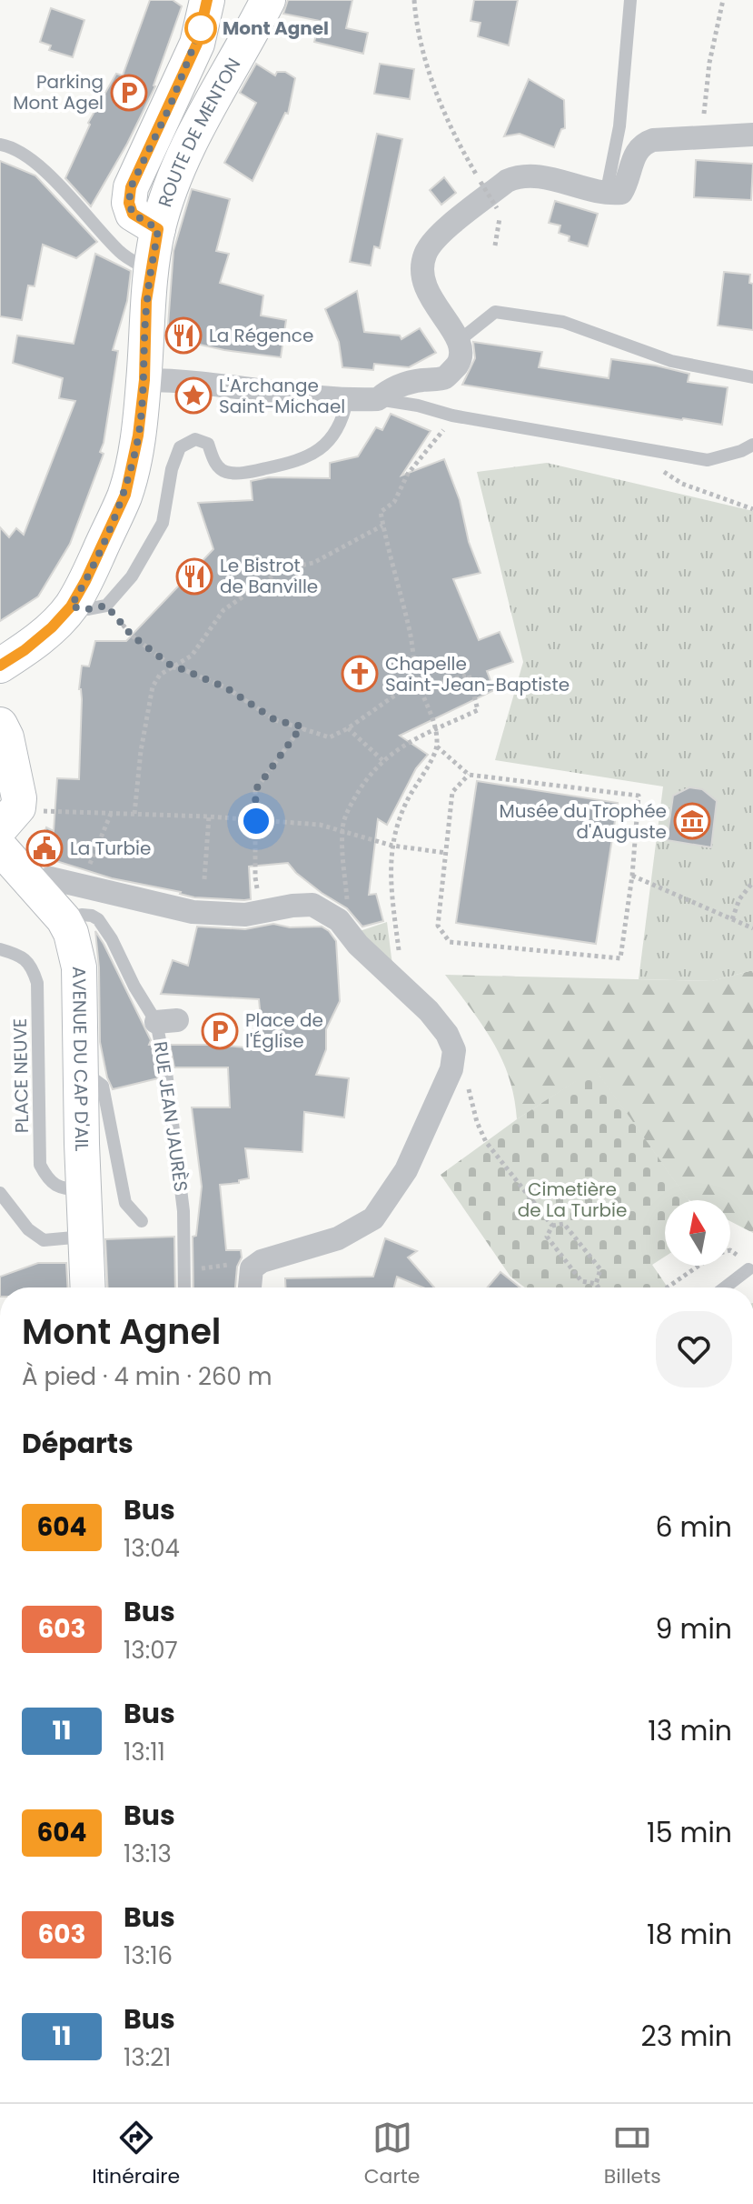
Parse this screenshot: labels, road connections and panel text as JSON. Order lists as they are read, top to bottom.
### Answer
{
  "streets": {
    "street": ["ROUTE DE MENTON", "AVENUE DU CAP D'AIL"],
    "lane": ["PLACE NEUVE", "RUE JEAN JAURÈS"]
  },
  "crossings": [
    ["AVENUE DU CAP D'AIL", "PLACE NEUVE"],
    ["AVENUE DU CAP D'AIL", "RUE JEAN JAURÈS"]
  ],
  "parks": ["Cimetière de La Turbie"],
  "places": {
    "other": ["Mont Agnel"],
    "parking": ["Parking Mont Agel", "Place de l'Église"],
    "restaurant": ["La Régence", "Le Bistrot de Banville"],
    "place": ["L'Archange Saint-Michael"],
    "church": ["Chapelle Saint-Jean-Baptiste"],
    "museum": ["Musée du Trophée d'Auguste"],
    "public building": ["La Turbie"]
  },
  "lines": ["bus line 604"],
  "north": "top",
  "page": {
    "heading": [
      ["Mont Agnel", "À pied · 4 min · 260 m"],
      "Départs"
    ],
    "list": [
      {
        "mark": "604",
        "name": "Bus",
        "note": "13:04",
        "value": "6 min"
      },
      {
        "mark": "603",
        "name": "Bus",
        "note": "13:07",
        "value": "9 min"
      },
      {
        "mark": "11",
        "name": "Bus",
        "note": "13:11",
        "value": "13 min"
      },
      {
        "mark": "604",
        "name": "Bus",
        "note": "13:13",
        "value": "15 min"
      },
      {
        "mark": "603",
        "name": "Bus",
        "note": "13:16",
        "value": "18 min"
      },
      {
        "mark": "11",
        "name": "Bus",
        "note": "13:21",
        "value": "23 min"
      }
    ],
    "tabs": ["Itinéraire", "Carte", "Billets"]
  }
}
